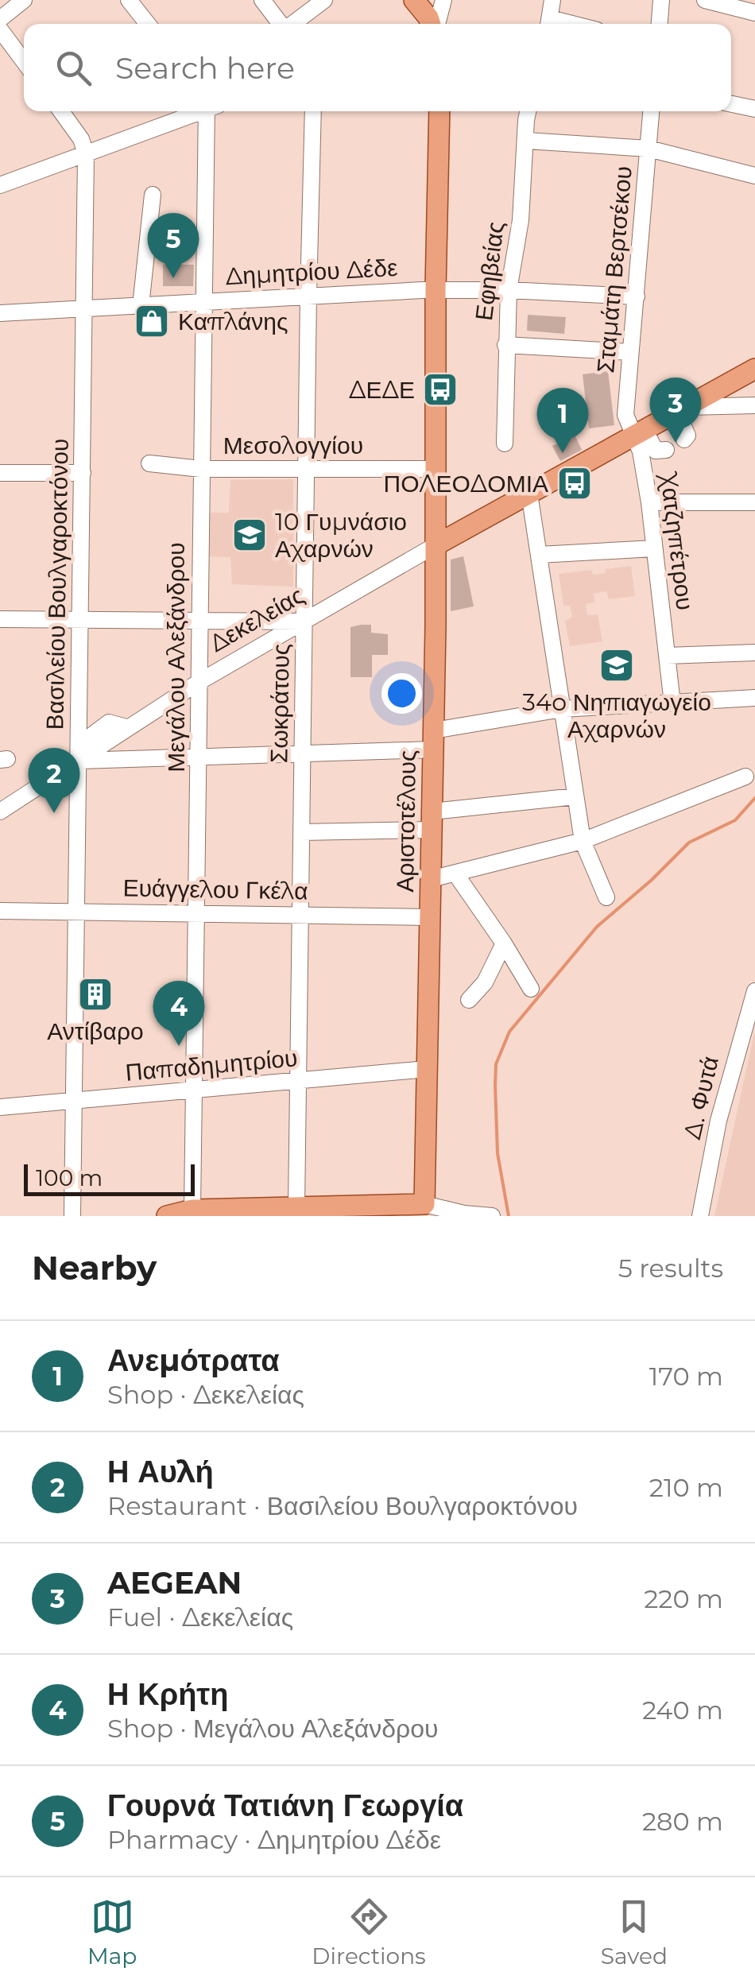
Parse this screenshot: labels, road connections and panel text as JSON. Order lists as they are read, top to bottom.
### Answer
{
  "streets": {
    "main road": ["Δεκελείας", "Αριστοτέλους"],
    "street": [
      "Σταμάτη Βερτσέκου",
      "Εφηβείας",
      "Δημητρίου Δέδε",
      "Μεσολογγίου",
      "Χατζηπέτρου",
      "Βασιλείου Βουλγαροκτόνου",
      "Μεγάλου Αλεξάνδρου",
      "Σωκράτους",
      "Ευάγγελου Γκέλα",
      "Παπαδημητρίου",
      "Δ. Φυτά"
    ]
  },
  "crossings": [
    ["Σταμάτη Βερτσέκου", "Δημητρίου Δέδε"],
    ["Σταμάτη Βερτσέκου", "Χατζηπέτρου"],
    ["Σταμάτη Βερτσέκου", "Δεκελείας"],
    ["Εφηβείας", "Δημητρίου Δέδε"],
    ["Δημητρίου Δέδε", "Βασιλείου Βουλγαροκτόνου"],
    ["Δημητρίου Δέδε", "Μεγάλου Αλεξάνδρου"],
    ["Δημητρίου Δέδε", "Σωκράτους"],
    ["Δημητρίου Δέδε", "Αριστοτέλους"],
    ["Μεσολογγίου", "Μεγάλου Αλεξάνδρου"],
    ["Μεσολογγίου", "Σωκράτους"],
    ["Μεσολογγίου", "Αριστοτέλους"],
    ["Χατζηπέτρου", "Δεκελείας"],
    ["Βασιλείου Βουλγαροκτόνου", "Δεκελείας"],
    ["Βασιλείου Βουλγαροκτόνου", "Ευάγγελου Γκέλα"],
    ["Βασιλείου Βουλγαροκτόνου", "Παπαδημητρίου"],
    ["Δεκελείας", "Μεγάλου Αλεξάνδρου"],
    ["Δεκελείας", "Σωκράτους"],
    ["Δεκελείας", "Αριστοτέλους"],
    ["Μεγάλου Αλεξάνδρου", "Ευάγγελου Γκέλα"],
    ["Μεγάλου Αλεξάνδρου", "Παπαδημητρίου"],
    ["Σωκράτους", "Ευάγγελου Γκέλα"],
    ["Σωκράτους", "Παπαδημητρίου"],
    ["Αριστοτέλους", "Ευάγγελου Γκέλα"],
    ["Αριστοτέλους", "Παπαδημητρίου"]
  ],
  "places": {
    "shop": ["Καπλάνης"],
    "bus stop": ["ΔΕΔΕ", "ΠΟΛΕΟΔΟΜΙΑ"],
    "school or university": ["10 Γυμνάσιο Αχαρνών", "34o Νηπιαγωγείο Αχαρνών"],
    "building": ["Αντίβαρο"]
  },
  "scale_bar": "100 m",
  "page": {
    "search": "Search here",
    "pins": [
      "5",
      "3",
      "1",
      "2",
      "4"
    ],
    "scale": "100 m",
    "heading": ["Nearby", "5 results"],
    "list": [
      {
        "mark": "1",
        "name": "Ανεμότρατα",
        "note": "Shop · Δεκελείας",
        "value": "170 m"
      },
      {
        "mark": "2",
        "name": "Η Αυλή",
        "note": "Restaurant · Βασιλείου Βουλγαροκτόνου",
        "value": "210 m"
      },
      {
        "mark": "3",
        "name": "AEGEAN",
        "note": "Fuel · Δεκελείας",
        "value": "220 m"
      },
      {
        "mark": "4",
        "name": "Η Κρήτη",
        "note": "Shop · Μεγάλου Αλεξάνδρου",
        "value": "240 m"
      },
      {
        "mark": "5",
        "name": "Γουρνά Τατιάνη Γεωργία",
        "note": "Pharmacy · Δημητρίου Δέδε",
        "value": "280 m"
      }
    ],
    "nav": ["Map", "Directions", "Saved"]
  }
}
